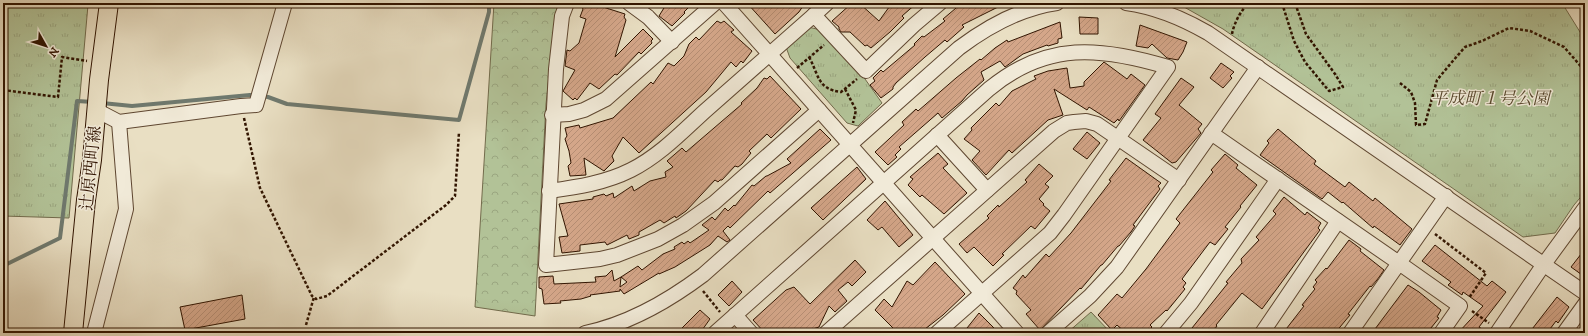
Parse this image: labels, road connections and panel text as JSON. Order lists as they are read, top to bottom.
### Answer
{
  "streets": {
    "main road": ["辻原西町線"]
  },
  "parks": ["平成町１号公園"],
  "north": "bottom right"
}
